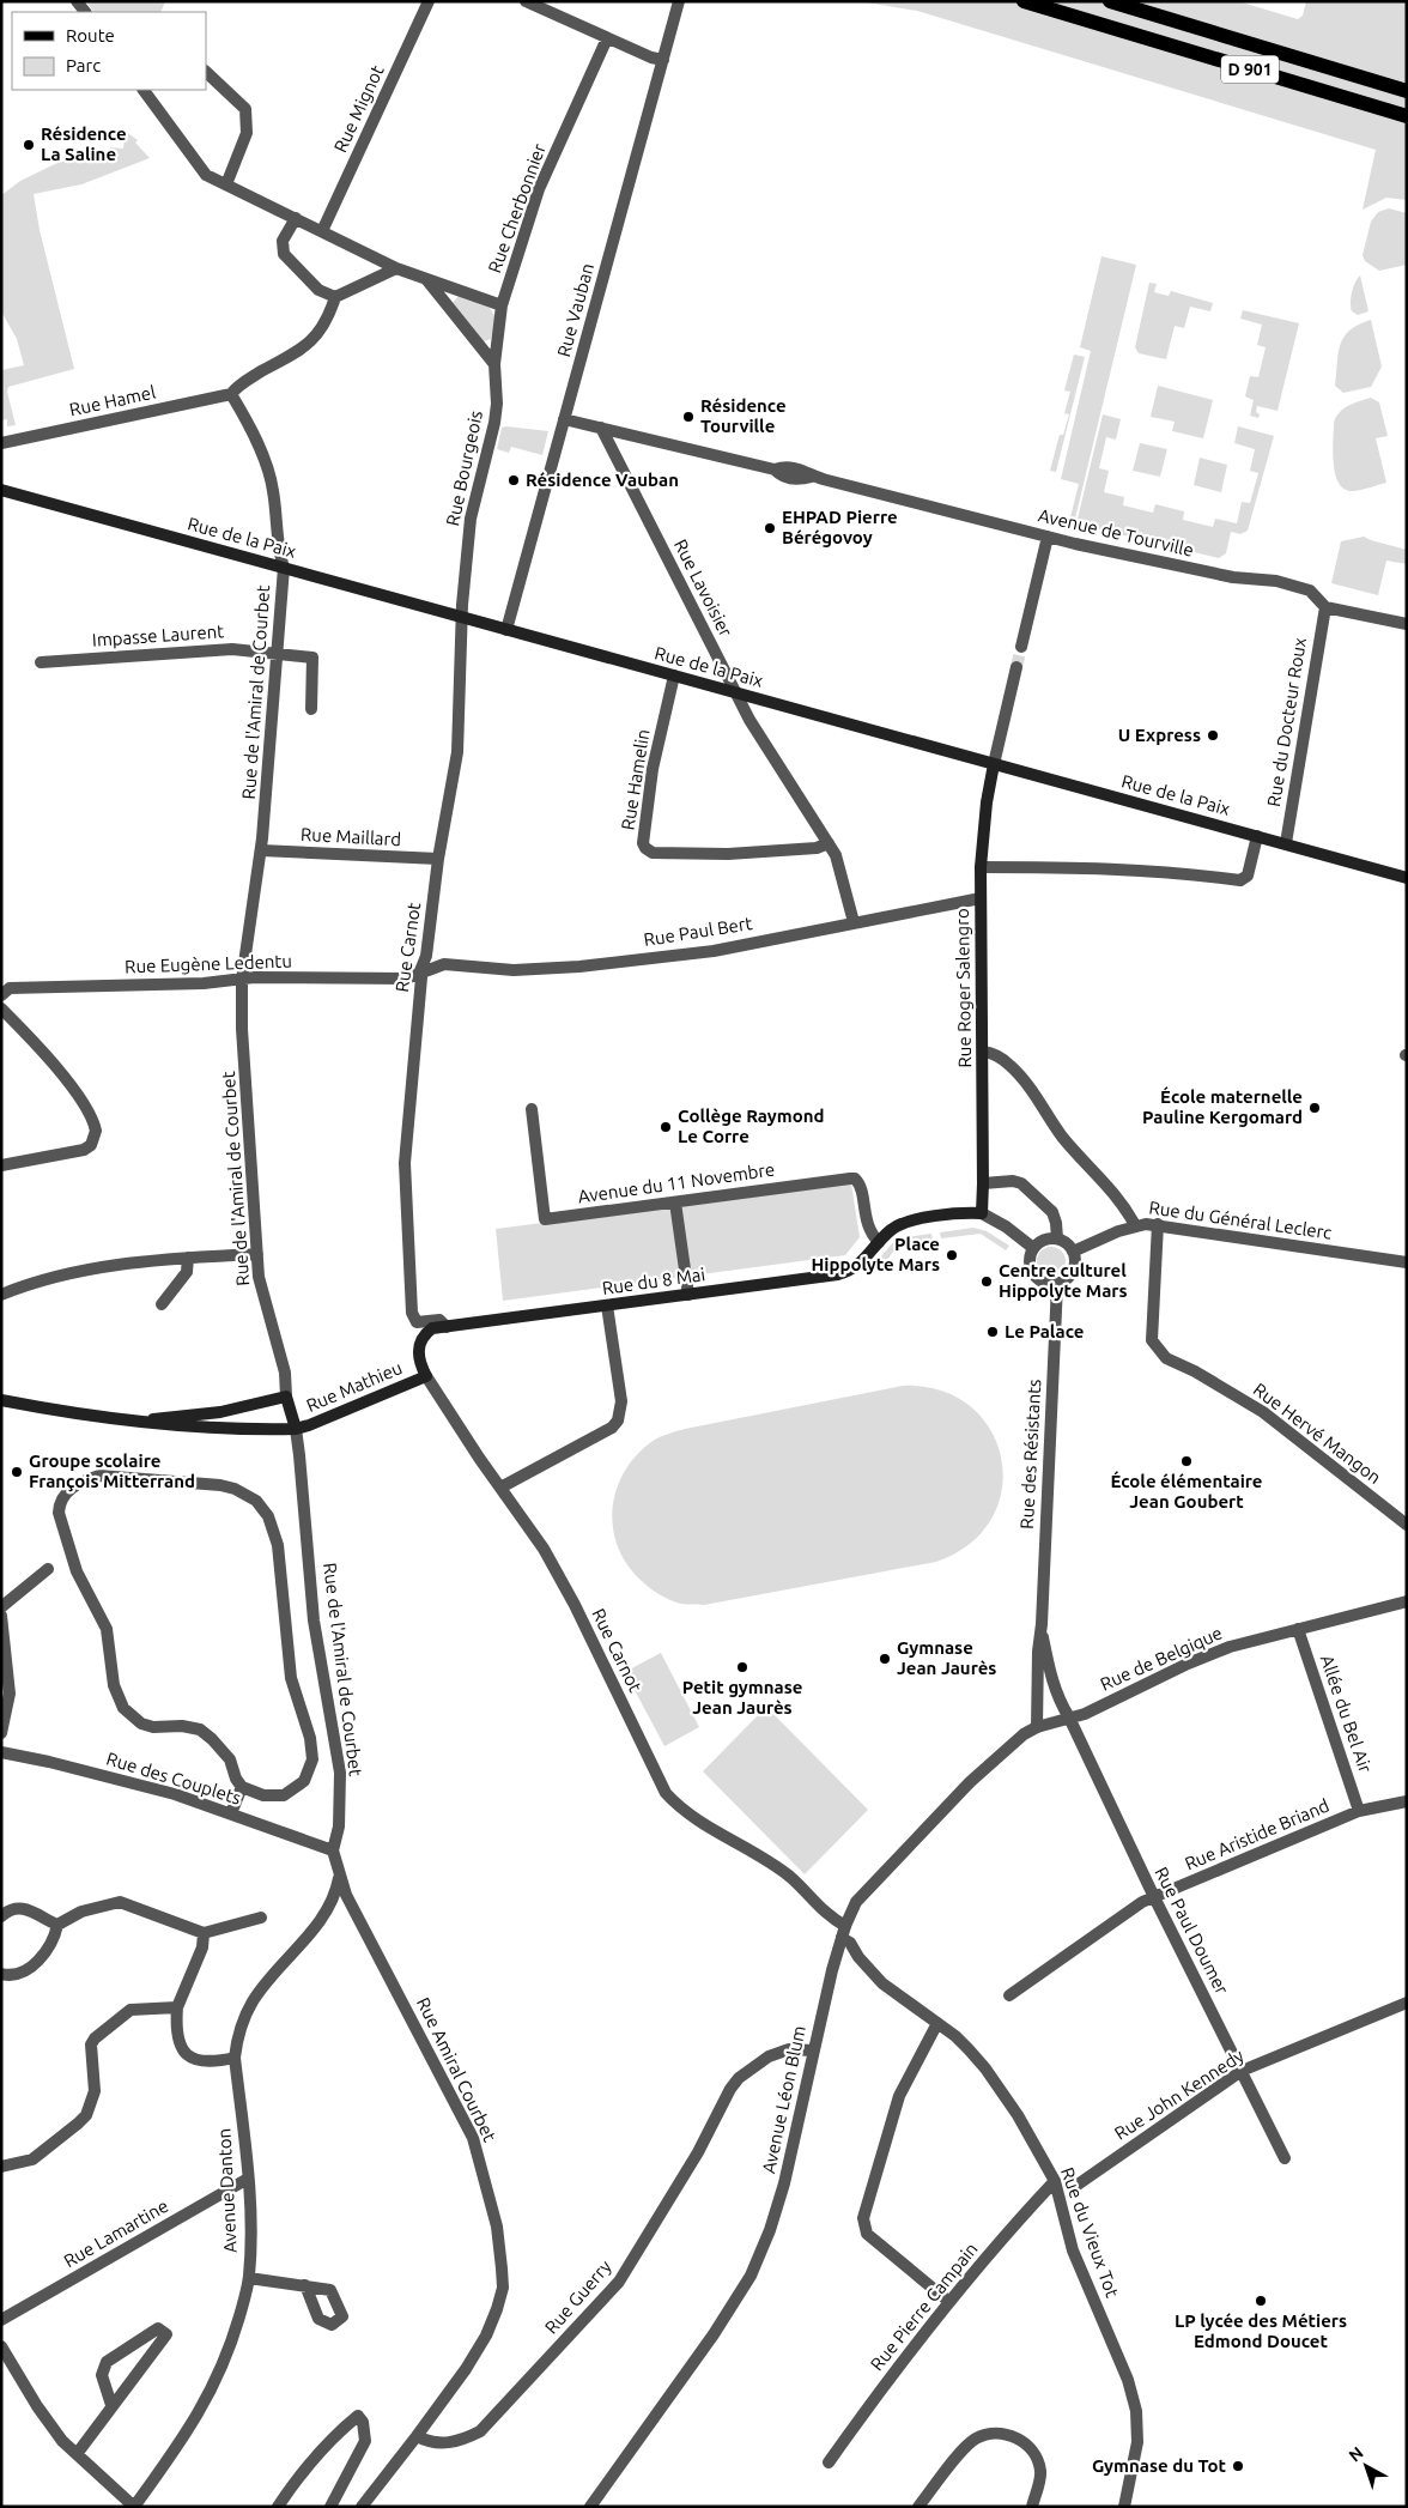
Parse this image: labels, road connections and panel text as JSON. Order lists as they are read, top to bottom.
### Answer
{
  "streets": {
    "main road": [
      "D 901",
      "Rue de la Paix",
      "Rue de l'Amiral de Courbet",
      "Rue Carnot",
      "Rue Roger Salengro",
      "Rue du 8 Mai",
      "Rue Mathieu"
    ],
    "street": [
      "Rue Mignot",
      "Rue Cherbonnier",
      "Rue Vauban",
      "Rue Hamel",
      "Rue Bourgeois",
      "Avenue de Tourville",
      "Rue Lavoisier",
      "Impasse Laurent",
      "Rue du Docteur Roux",
      "Rue Hamelin",
      "Rue Maillard",
      "Rue Paul Bert",
      "Rue Eugène Ledentu",
      "Avenue du 11 Novembre",
      "Rue du Général Leclerc",
      "Rue Hervé Mangon",
      "Rue des Résistants",
      "Rue de Belgique",
      "Allée du Bel Air",
      "Rue des Couplets",
      "Rue Aristide Briand",
      "Rue Paul Doumer",
      "Rue Amiral Courbet",
      "Rue John Kennedy",
      "Avenue Léon Blum",
      "Avenue Danton",
      "Rue du Vieux Tot",
      "Rue Lamartine",
      "Rue Guerry",
      "Rue Pierre Campain"
    ]
  },
  "crossings": [
    ["Rue Cherbonnier", "Rue Bourgeois"],
    ["Rue Vauban", "Avenue de Tourville"],
    ["Rue Vauban", "Rue de la Paix"],
    ["Rue Hamel", "Rue de l'Amiral de Courbet"],
    ["Rue Bourgeois", "Rue de la Paix"],
    ["Rue Bourgeois", "Rue Carnot"],
    ["Avenue de Tourville", "Rue Lavoisier"],
    ["Avenue de Tourville", "Rue du Docteur Roux"],
    ["Rue de la Paix", "Rue Lavoisier"],
    ["Rue de la Paix", "Rue de l'Amiral de Courbet"],
    ["Rue de la Paix", "Rue du Docteur Roux"],
    ["Rue de la Paix", "Rue Hamelin"],
    ["Rue de la Paix", "Rue Carnot"],
    ["Rue de la Paix", "Rue Roger Salengro"],
    ["Rue Lavoisier", "Rue Hamelin"],
    ["Rue Lavoisier", "Rue Paul Bert"],
    ["Impasse Laurent", "Rue de l'Amiral de Courbet"],
    ["Rue de l'Amiral de Courbet", "Rue Maillard"],
    ["Rue de l'Amiral de Courbet", "Rue Eugène Ledentu"],
    ["Rue de l'Amiral de Courbet", "Rue Mathieu"],
    ["Rue de l'Amiral de Courbet", "Rue des Couplets"],
    ["Rue de l'Amiral de Courbet", "Rue Amiral Courbet"],
    ["Rue Maillard", "Rue Carnot"],
    ["Rue Paul Bert", "Rue Carnot"],
    ["Rue Paul Bert", "Rue Eugène Ledentu"],
    ["Rue Paul Bert", "Rue Roger Salengro"],
    ["Rue Carnot", "Rue Eugène Ledentu"],
    ["Rue Carnot", "Rue du 8 Mai"],
    ["Rue Carnot", "Rue Mathieu"],
    ["Rue Carnot", "Avenue Léon Blum"],
    ["Rue Carnot", "Rue du Vieux Tot"],
    ["Avenue du 11 Novembre", "Rue du 8 Mai"],
    ["Rue du Général Leclerc", "Rue Hervé Mangon"],
    ["Rue du Général Leclerc", "Rue des Résistants"],
    ["Rue des Résistants", "Rue de Belgique"],
    ["Rue des Résistants", "Rue Paul Doumer"],
    ["Rue des Résistants", "Avenue Léon Blum"],
    ["Rue de Belgique", "Allée du Bel Air"],
    ["Rue de Belgique", "Rue Paul Doumer"],
    ["Rue de Belgique", "Avenue Léon Blum"],
    ["Allée du Bel Air", "Rue Aristide Briand"],
    ["Rue des Couplets", "Rue Amiral Courbet"],
    ["Rue Aristide Briand", "Rue Paul Doumer"],
    ["Rue Paul Doumer", "Rue John Kennedy"],
    ["Rue Amiral Courbet", "Avenue Danton"],
    ["Rue Amiral Courbet", "Rue Guerry"],
    ["Avenue Léon Blum", "Rue du Vieux Tot"],
    ["Avenue Léon Blum", "Rue Guerry"],
    ["Avenue Danton", "Rue Lamartine"],
    ["Rue du Vieux Tot", "Rue Pierre Campain"]
  ],
  "places": [
    "Résidence La Saline",
    "Résidence Tourville",
    "Résidence Vauban",
    "EHPAD Pierre Bérégovoy",
    "U Express",
    "École maternelle Pauline Kergomard",
    "Collège Raymond Le Corre",
    "Place Hippolyte Mars",
    "Centre culturel Hippolyte Mars",
    "Le Palace",
    "École élémentaire Jean Goubert",
    "Groupe scolaire François Mitterrand",
    "Gymnase Jean Jaurès",
    "Petit gymnase Jean Jaurès",
    "LP lycée des Métiers Edmond Doucet",
    "Gymnase du Tot"
  ],
  "legend": ["Route", "Parc"],
  "north": "top left"
}
